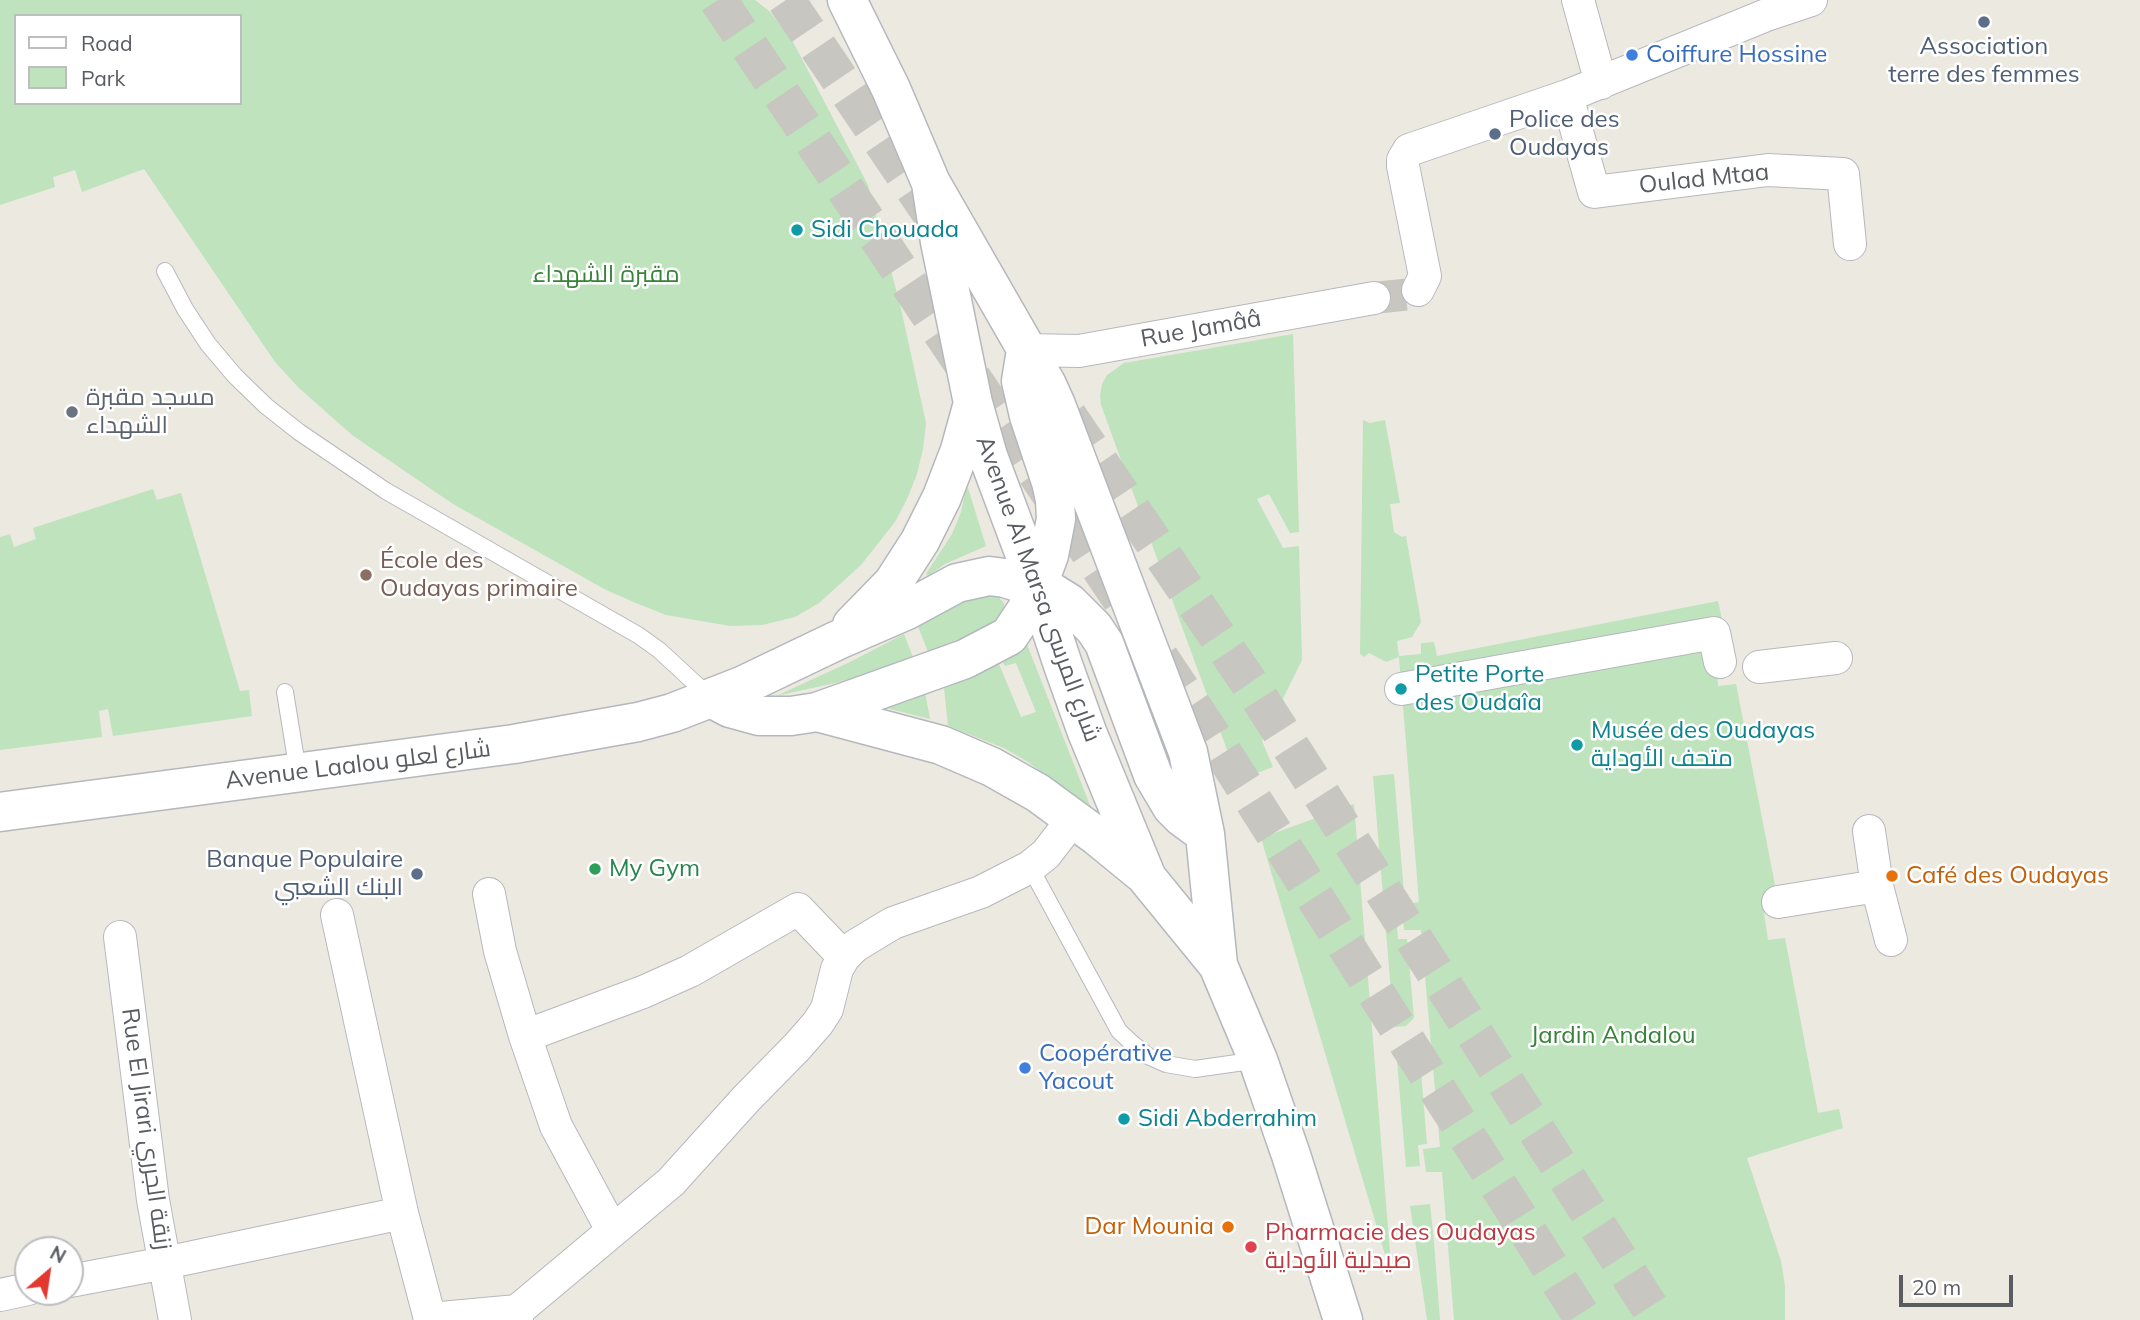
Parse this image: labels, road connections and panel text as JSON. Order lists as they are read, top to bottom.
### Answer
{
  "streets": {
    "street": [
      "Oulad Mtaa",
      "Rue Jamââ",
      "Avenue Al Marsa شارع المرسى",
      "Avenue Laalou شارع لعلو",
      "Rue El Jirari زنقة الجرري"
    ]
  },
  "crossings": [
    ["Rue Jamââ", "Avenue Al Marsa شارع المرسى"],
    ["Avenue Al Marsa شارع المرسى", "Avenue Laalou شارع لعلو"]
  ],
  "parks": ["مقبرة الشهداء", "Jardin Andalou"],
  "places": [
    "Association terre des femmes",
    "Coiffure Hossine",
    "Police des Oudayas",
    "Sidi Chouada",
    "مسجد مقبرة الشهداء",
    "École des Oudayas primaire",
    "Petite Porte des Oudaîa",
    "Musée des Oudayas متحف الأوداية",
    "My Gym",
    "Banque Populaire البنك الشعبي",
    "Café des Oudayas",
    "Coopérative Yacout",
    "Sidi Abderrahim",
    "Dar Mounia",
    "Pharmacie des Oudayas صيدلية الأوداية"
  ],
  "legend": ["Road", "Park"],
  "scale_bar": "20 m",
  "north": "top right"
}
